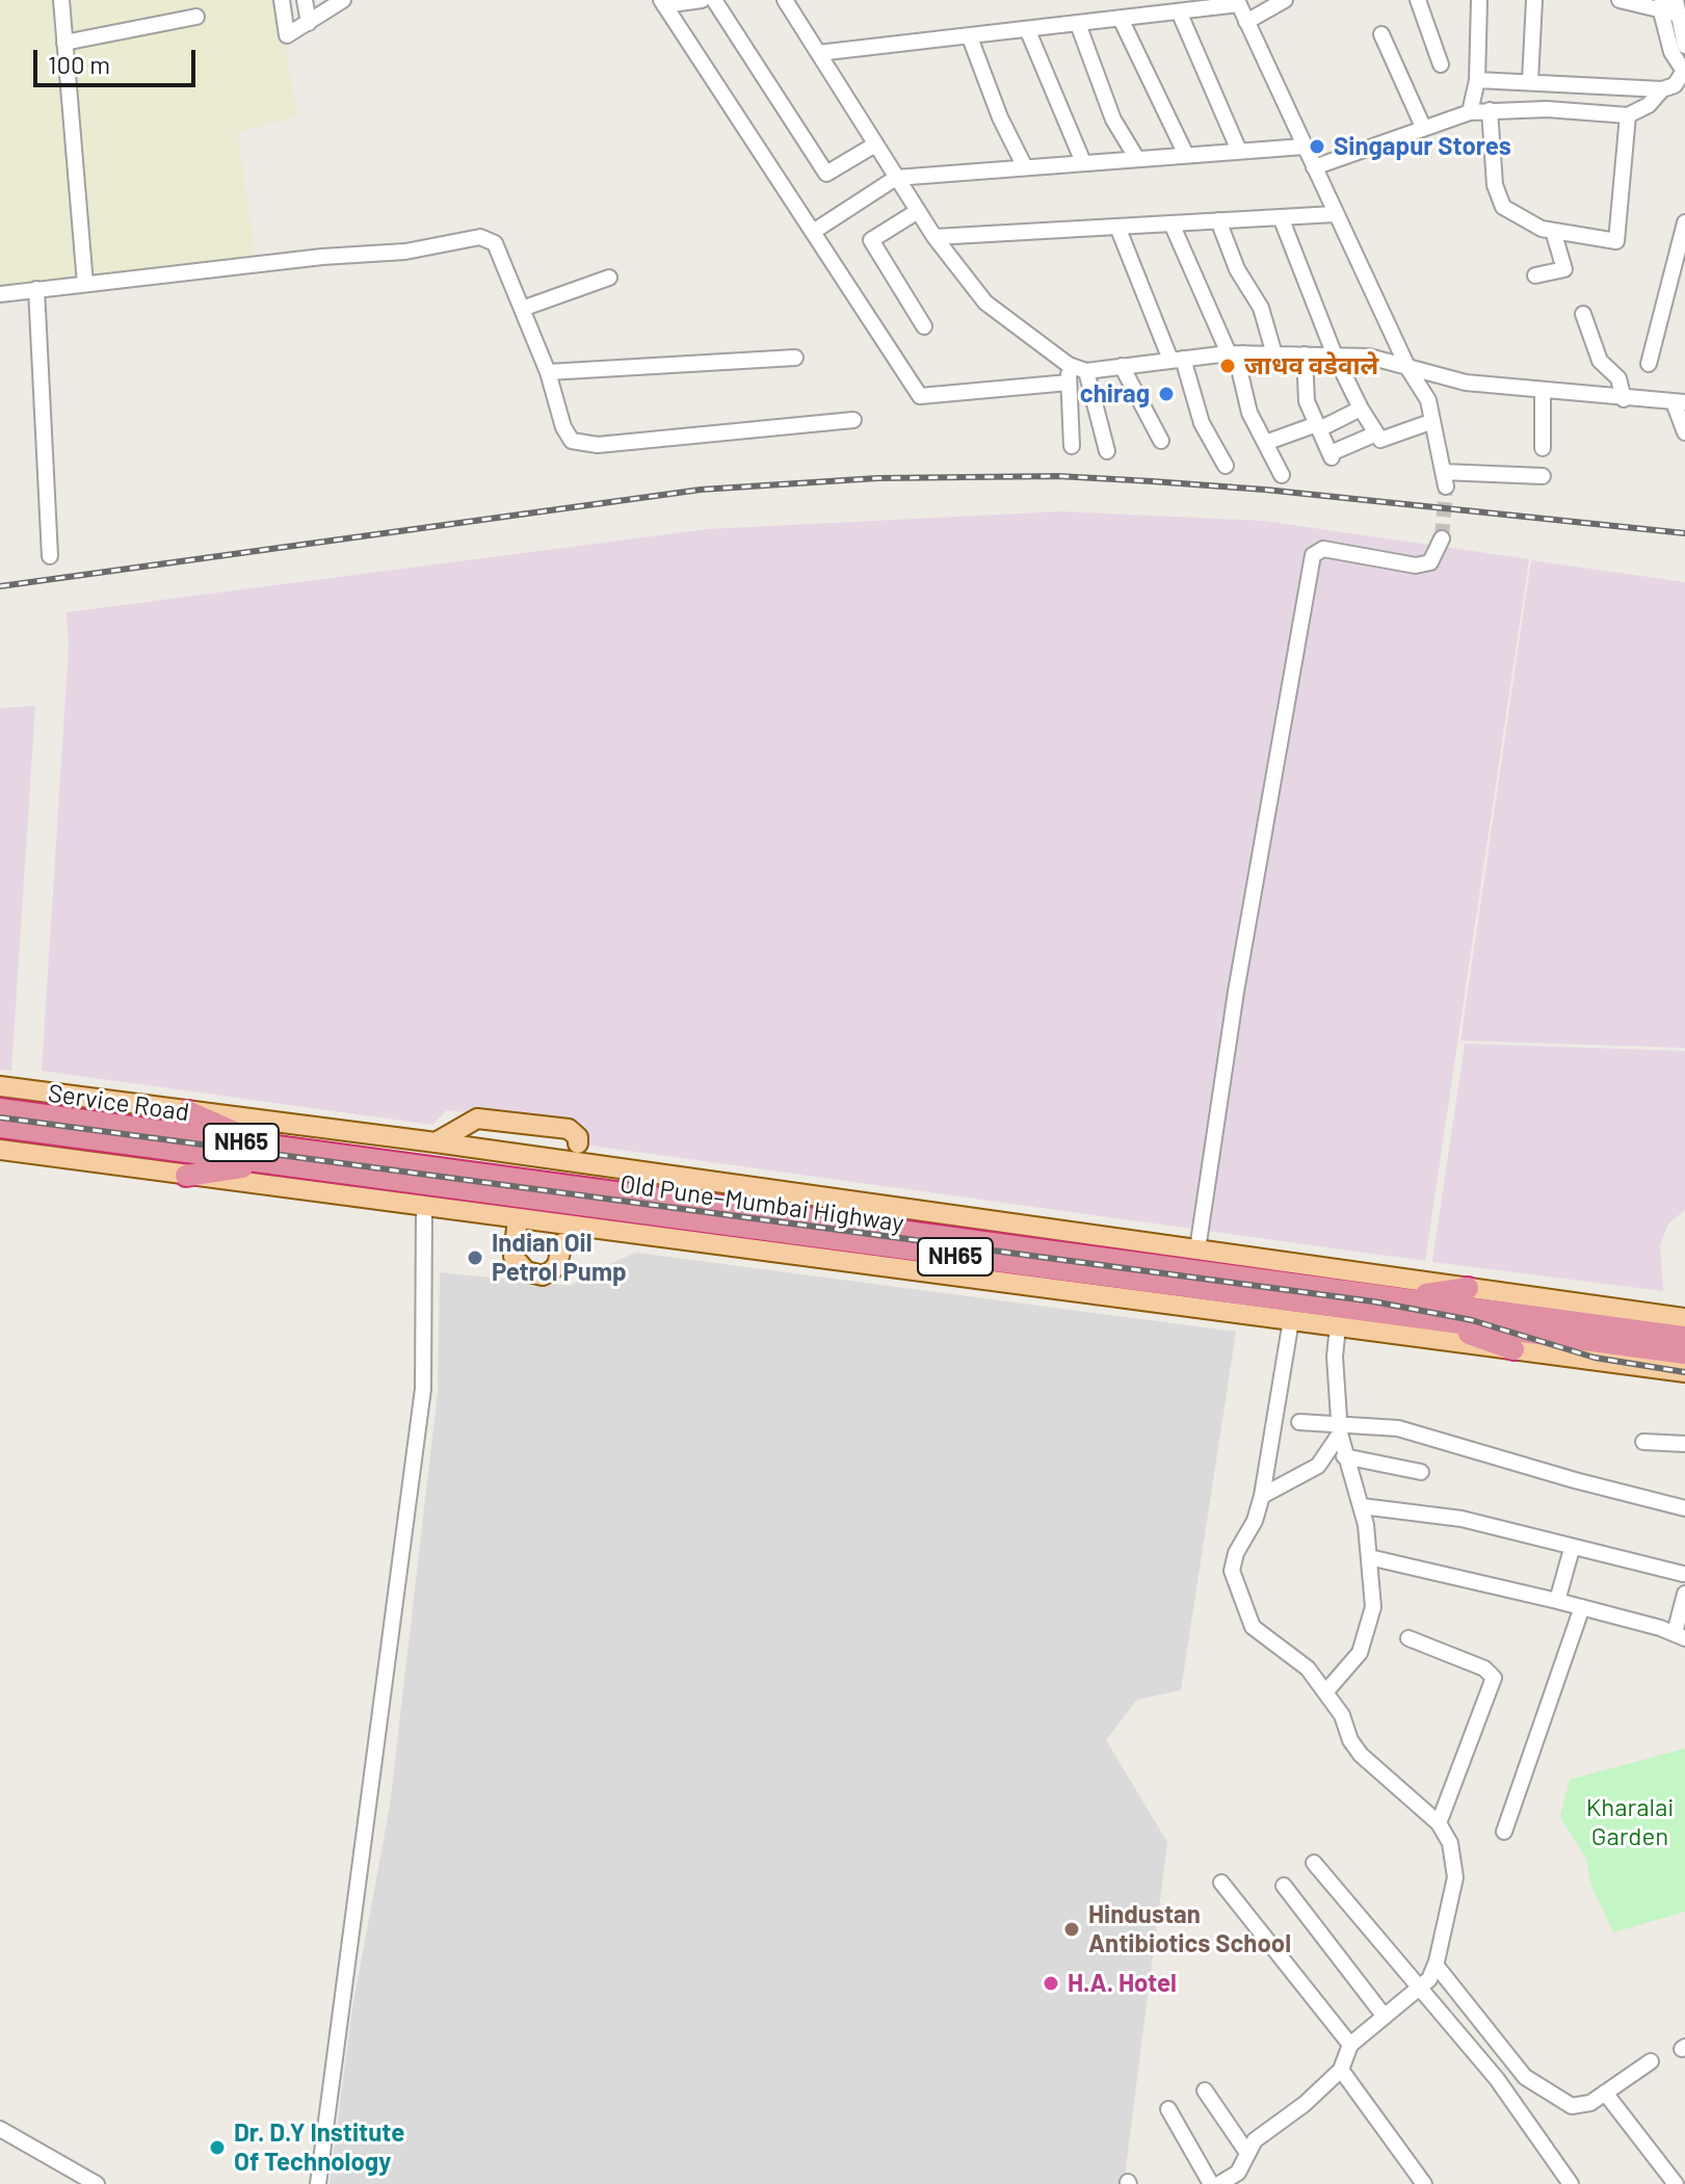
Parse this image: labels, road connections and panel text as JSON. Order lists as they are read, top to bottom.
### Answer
{
  "streets": {
    "highway": ["NH65", "Old Pune–Mumbai Highway"],
    "main road": ["Service Road"]
  },
  "crossings": [
    ["NH65", "Old Pune–Mumbai Highway"]
  ],
  "parks": ["Kharalai Garden"],
  "places": [
    "Singapur Stores",
    "जाधव वडेवाले",
    "chirag",
    "Indian Oil Petrol Pump",
    "Hindustan Antibiotics School",
    "H.A. Hotel",
    "Dr. D.Y Institute Of Technology"
  ],
  "scale_bar": "100 m"
}
